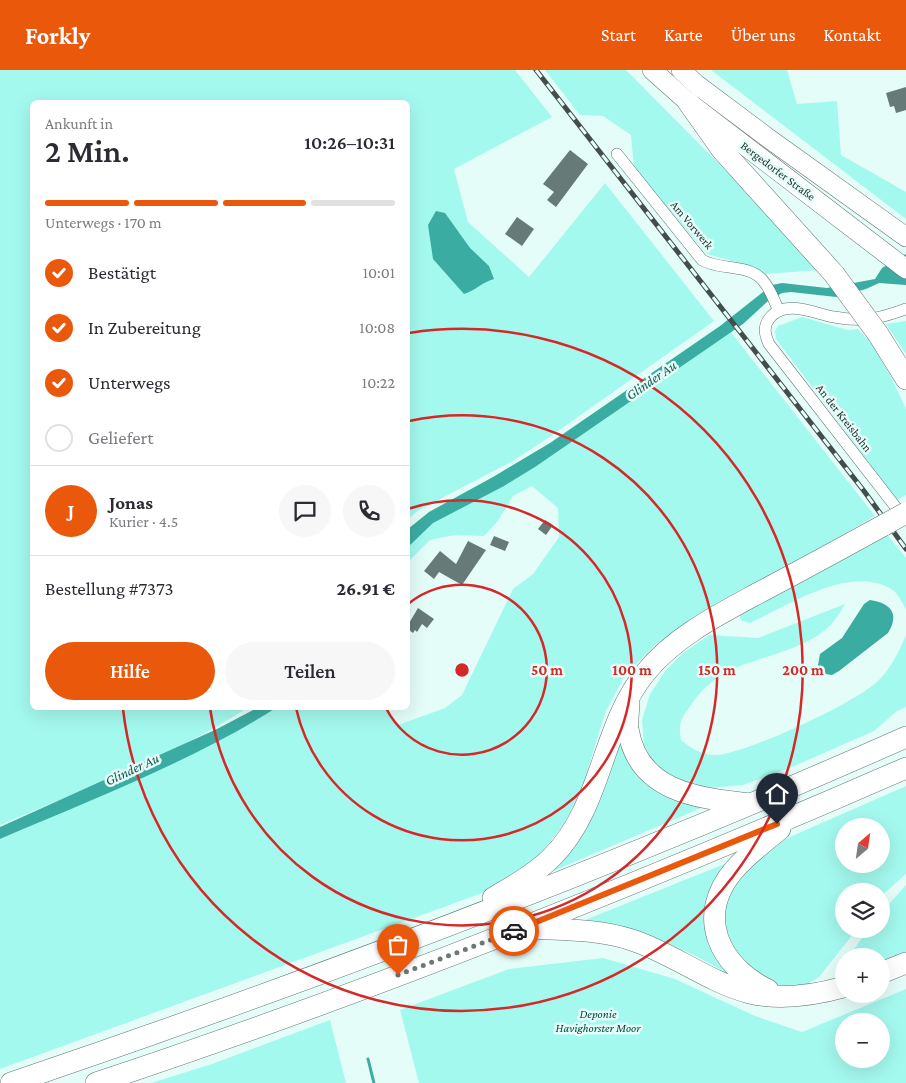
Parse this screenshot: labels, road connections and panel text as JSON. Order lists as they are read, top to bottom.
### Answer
{
  "streets": {
    "highway": ["Bergedorfer Straße"],
    "street": ["Am Vorwerk", "An der Kreisbahn"]
  },
  "crossings": [
    ["Am Vorwerk", "An der Kreisbahn"]
  ],
  "water": ["Glinder Au"],
  "parks": ["Deponie Havighorster Moor"],
  "north": "top right",
  "page": {
    "header": "Forkly",
    "nav": [
      "Start",
      "Karte",
      "Über uns",
      "Kontakt"
    ],
    "heading": ["2 Min.", "Ankunft in", "10:26–10:31"],
    "panel": [
      "Jonas",
      "Kurier · 4.5",
      "Bestellung #7373",
      "26.91 €"
    ],
    "bar": "Unterwegs · 170 m",
    "list": [
      ["Bestätigt", "10:01"],
      ["In Zubereitung", "10:08"],
      ["Unterwegs", "10:22"],
      "Geliefert"
    ],
    "round": "J",
    "buttons": ["Hilfe", "Teilen"],
    "map_buttons": ["+", "−"]
  },
  "rings": [
    "50 m",
    "100 m",
    "150 m",
    "200 m"
  ]
}
